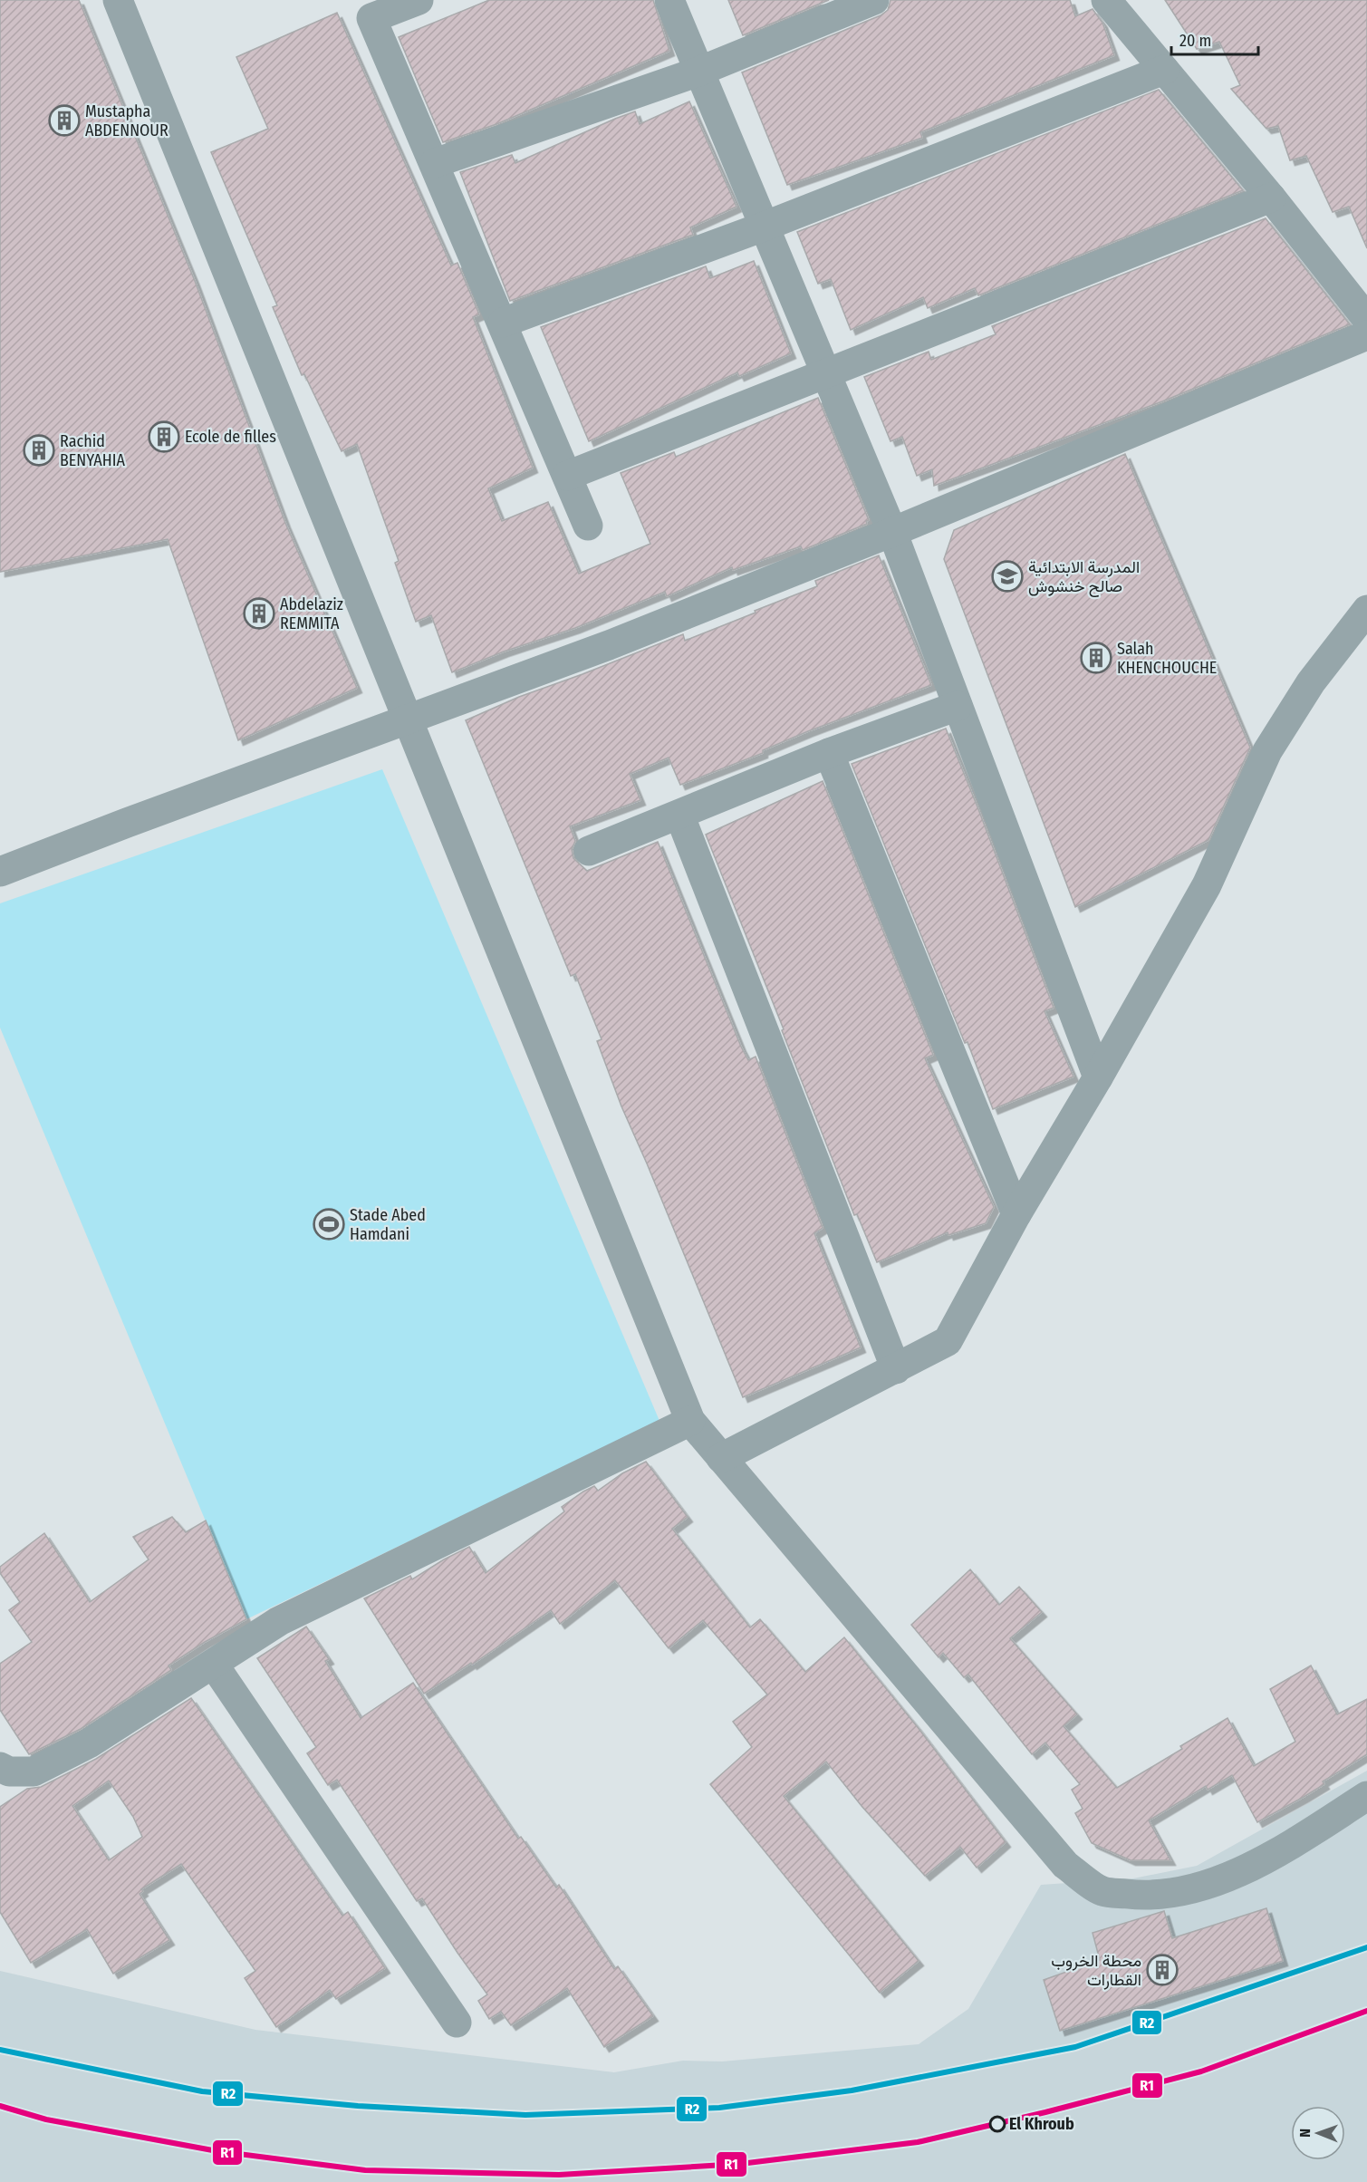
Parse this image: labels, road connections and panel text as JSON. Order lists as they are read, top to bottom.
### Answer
{
  "places": {
    "building": [
      "Mustapha ABDENNOUR",
      "Ecole de filles",
      "Rachid BENYAHIA",
      "Abdelaziz REMMITA",
      "Salah KHENCHOUCHE",
      "محطة الخروب القطارات"
    ],
    "school or university": ["المدرسة الابتدائية صالح خنشوش"],
    "sports": ["Stade Abed Hamdani"],
    "other": ["El Khroub"]
  },
  "lines": ["transit line R2", "transit line R1"],
  "scale_bar": "20 m",
  "north": "left"
}
